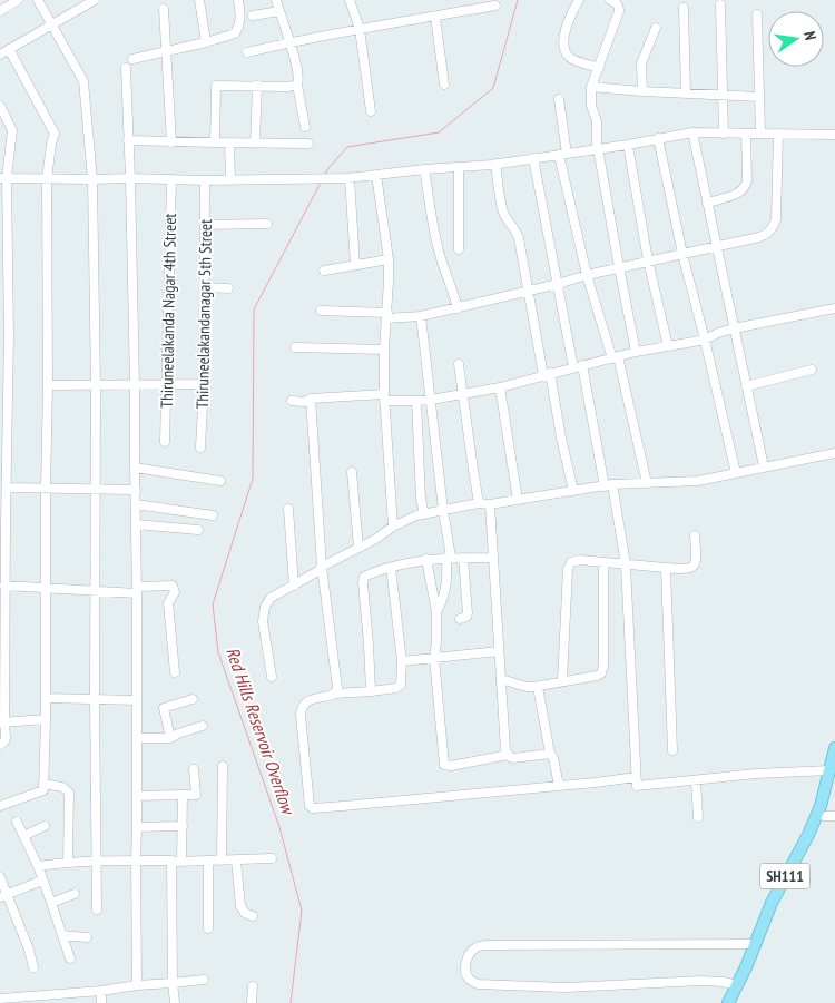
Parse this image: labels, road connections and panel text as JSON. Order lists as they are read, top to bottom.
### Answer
{
  "streets": {
    "main road": ["SH111"],
    "street": ["Thiruneelakanda Nagar 4th Street", "Thiruneelakandanagar 5th Street"]
  },
  "water": ["Red Hills Reservoir Overflow"],
  "north": "right"
}
